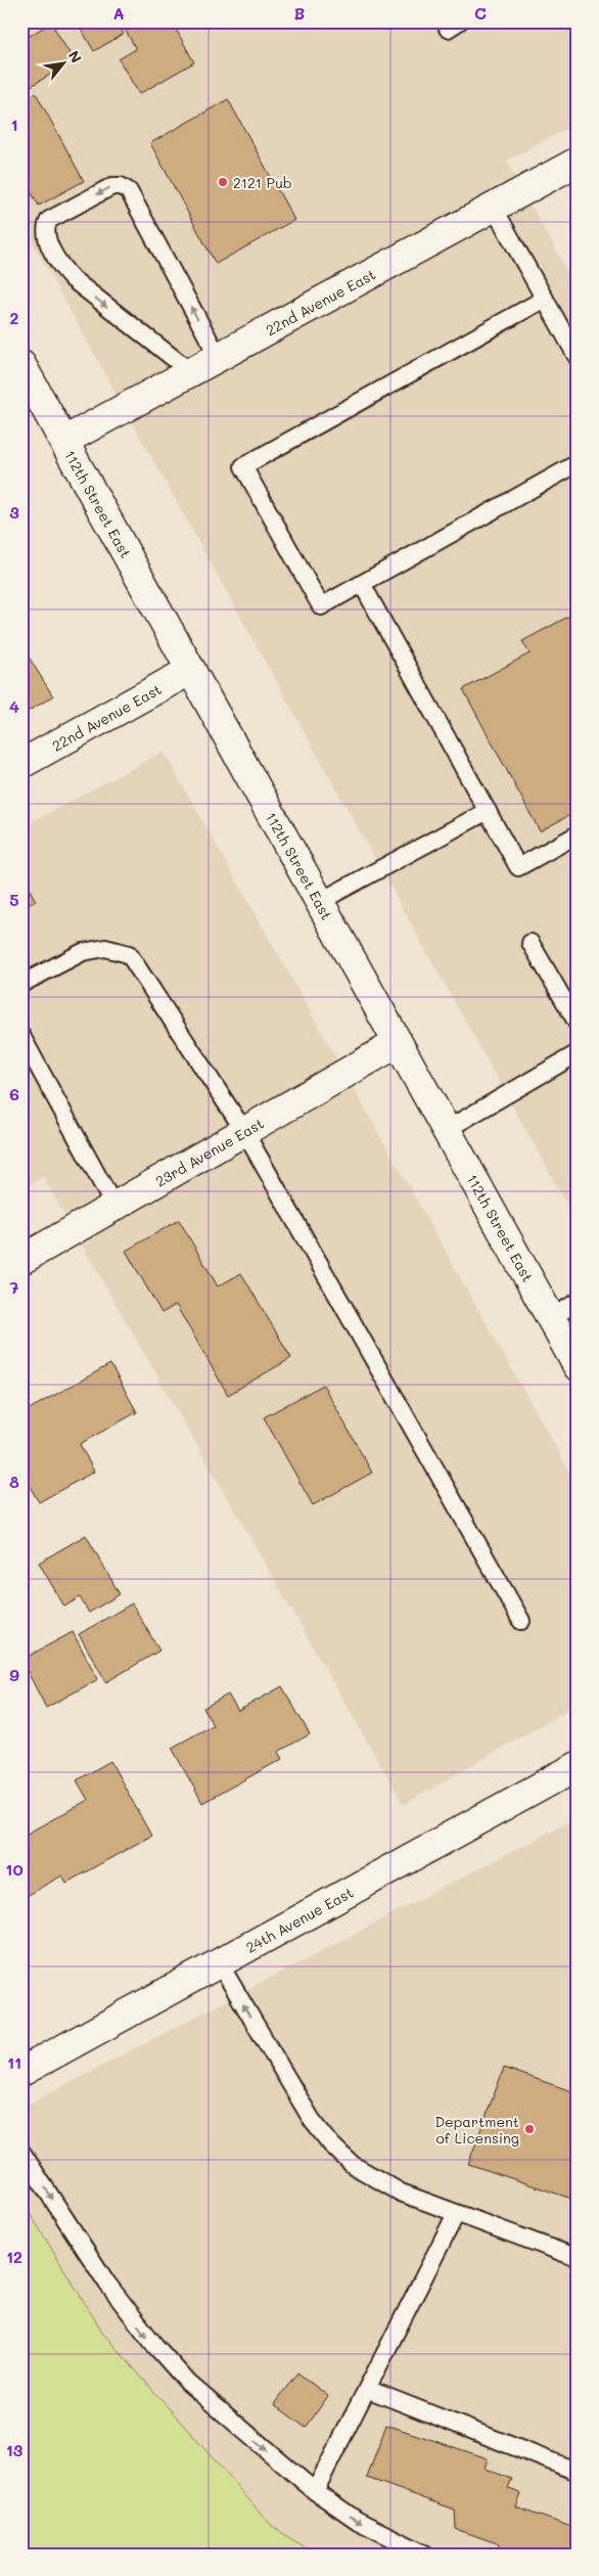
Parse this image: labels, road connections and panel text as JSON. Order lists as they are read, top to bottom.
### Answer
{
  "streets": {
    "street": [
      "22nd Avenue East",
      "112th Street East",
      "23rd Avenue East",
      "24th Avenue East"
    ]
  },
  "crossings": [
    ["22nd Avenue East", "112th Street East"],
    ["112th Street East", "23rd Avenue East"]
  ],
  "places": ["2121 Pub", "Department of Licensing"],
  "north": "top right",
  "grid": {
    "columns": ["A", "B", "C"],
    "rows": [
      "1",
      "2",
      "3",
      "4",
      "5",
      "6",
      "7",
      "8",
      "9",
      "10",
      "11",
      "12",
      "13"
    ]
  }
}
